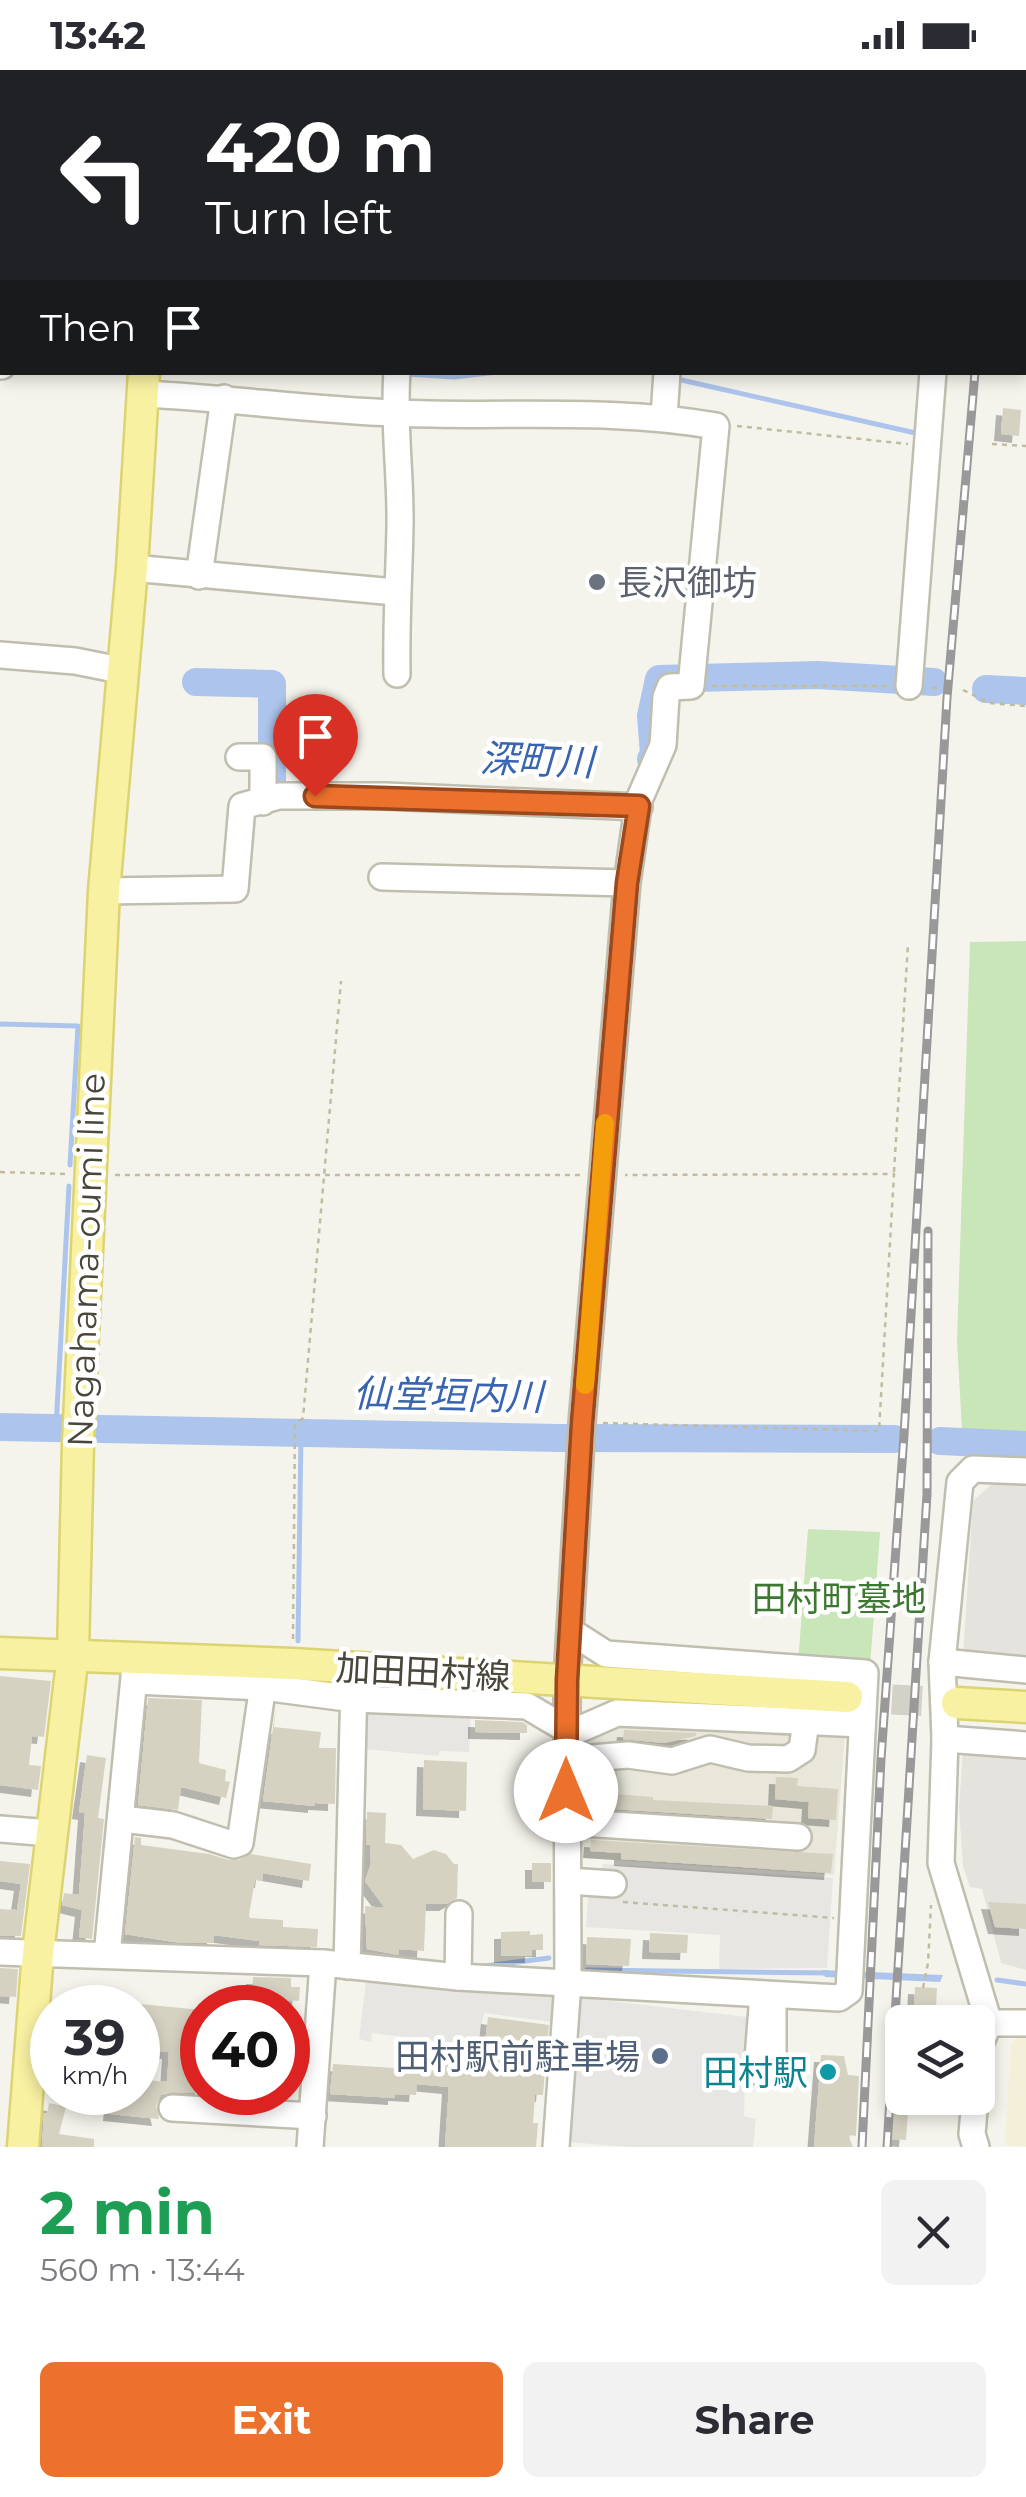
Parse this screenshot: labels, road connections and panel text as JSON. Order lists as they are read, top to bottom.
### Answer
{
  "streets": {
    "main road": ["Nagahama-oumi line", "加田田村線"]
  },
  "crossings": [
    ["Nagahama-oumi line", "加田田村線"]
  ],
  "water": ["深町川", "仙堂垣内川"],
  "parks": ["田村町墓地"],
  "places": ["長沢御坊", "田村駅前駐車場", "田村駅"],
  "page": {
    "status": "13:42",
    "turn": ["420 m", "Turn left"],
    "then": "Then",
    "speed": "39 km/h",
    "limit": "40",
    "heading": ["2 min", "560 m · 13:44"],
    "buttons": ["Exit", "Share"]
  }
}
